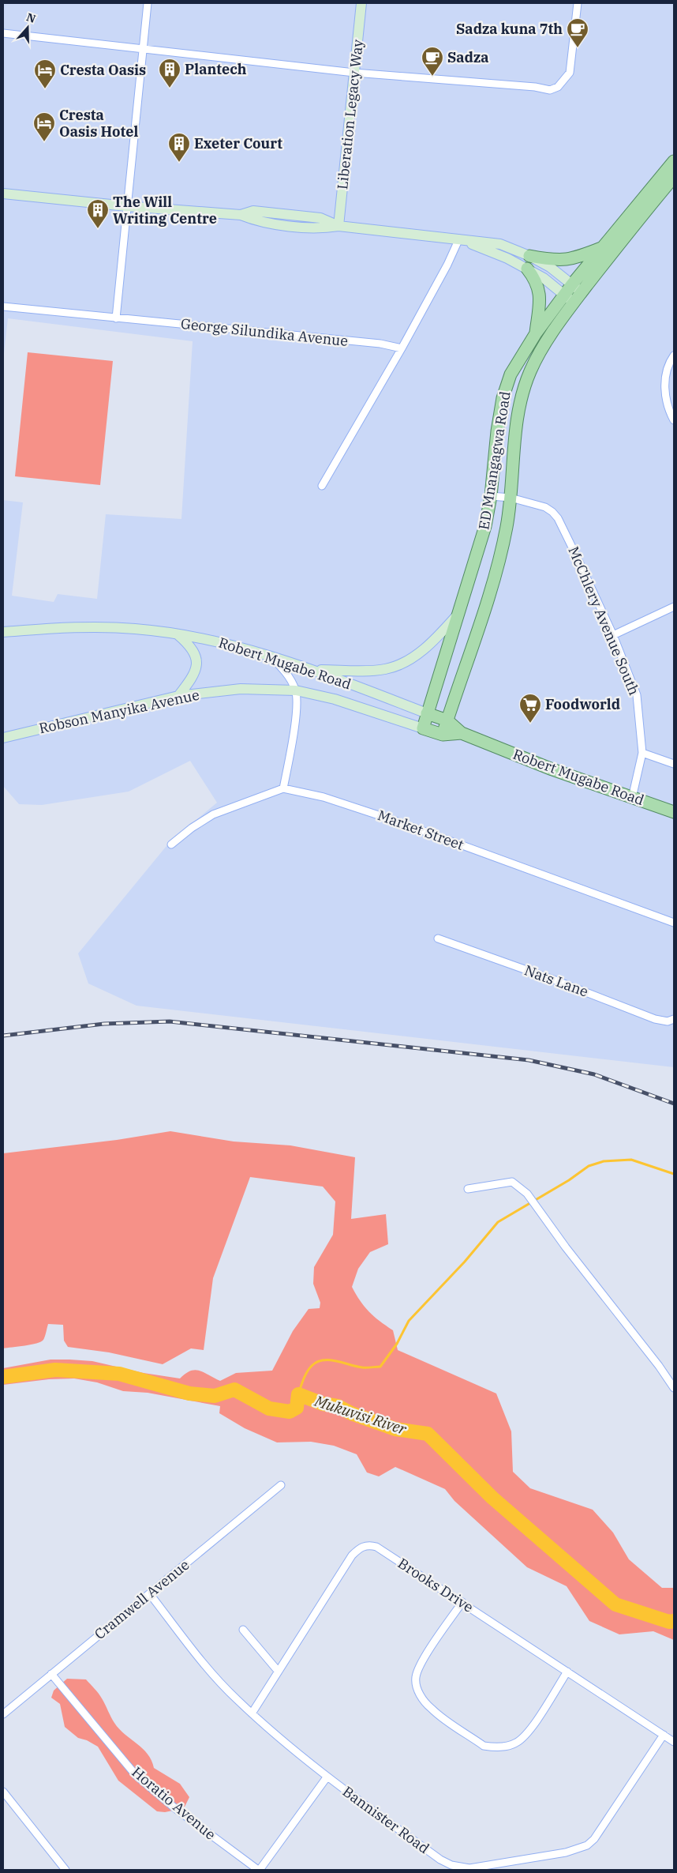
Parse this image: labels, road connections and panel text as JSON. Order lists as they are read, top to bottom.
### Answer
{
  "streets": {
    "main road": [
      "Liberation Legacy Way",
      "ED Mnangagwa Road",
      "Robert Mugabe Road",
      "Robson Manyika Avenue"
    ],
    "street": [
      "George Silundika Avenue",
      "McChlery Avenue South",
      "Market Street",
      "Nats Lane",
      "Brooks Drive",
      "Cramwell Avenue",
      "Horatio Avenue",
      "Bannister Road"
    ]
  },
  "crossings": [
    ["ED Mnangagwa Road", "McChlery Avenue South"],
    ["ED Mnangagwa Road", "Robert Mugabe Road"],
    ["ED Mnangagwa Road", "Robson Manyika Avenue"],
    ["McChlery Avenue South", "Robert Mugabe Road"],
    ["Robert Mugabe Road", "Robson Manyika Avenue"],
    ["Brooks Drive", "Bannister Road"],
    ["Cramwell Avenue", "Horatio Avenue"],
    ["Cramwell Avenue", "Bannister Road"]
  ],
  "water": ["Mukuvisi River"],
  "places": {
    "cafe": ["Sadza kuna 7th", "Sadza"],
    "building": ["Plantech", "Exeter Court", "The Will Writing Centre"],
    "hotel": ["Cresta Oasis", "Cresta Oasis Hotel"],
    "supermarket": ["Foodworld"]
  },
  "north": "top"
}
